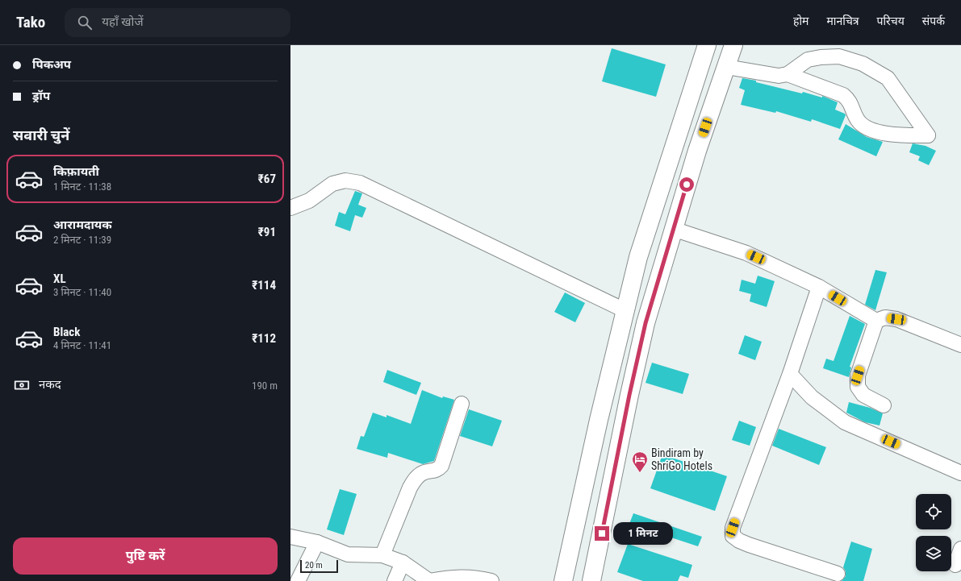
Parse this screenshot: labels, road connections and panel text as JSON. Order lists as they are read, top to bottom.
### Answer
{
  "places": {
    "hotel": ["Bindiram by ShriGo Hotels"]
  },
  "scale_bar": "20 m",
  "page": {
    "header": "Tako",
    "search": "यहाँ खोजें",
    "nav": [
      "होम",
      "मानचित्र",
      "परिचय",
      "संपर्क"
    ],
    "banner": ["पिकअप", "ड्रॉप"],
    "heading": "सवारी चुनें",
    "list": [
      {
        "name": "किफ़ायती",
        "note": "1 मिनट · 11:38",
        "value": "₹67"
      },
      {
        "name": "आरामदायक",
        "note": "2 मिनट · 11:39",
        "value": "₹91"
      },
      {
        "name": "XL",
        "note": "3 मिनट · 11:40",
        "value": "₹114"
      },
      {
        "name": "Black",
        "note": "4 मिनट · 11:41",
        "value": "₹112"
      }
    ],
    "pay": ["नकद", "190 m"],
    "bubble": "1 मिनट",
    "buttons": "पुष्टि करें",
    "scale": "20 m"
  }
}
